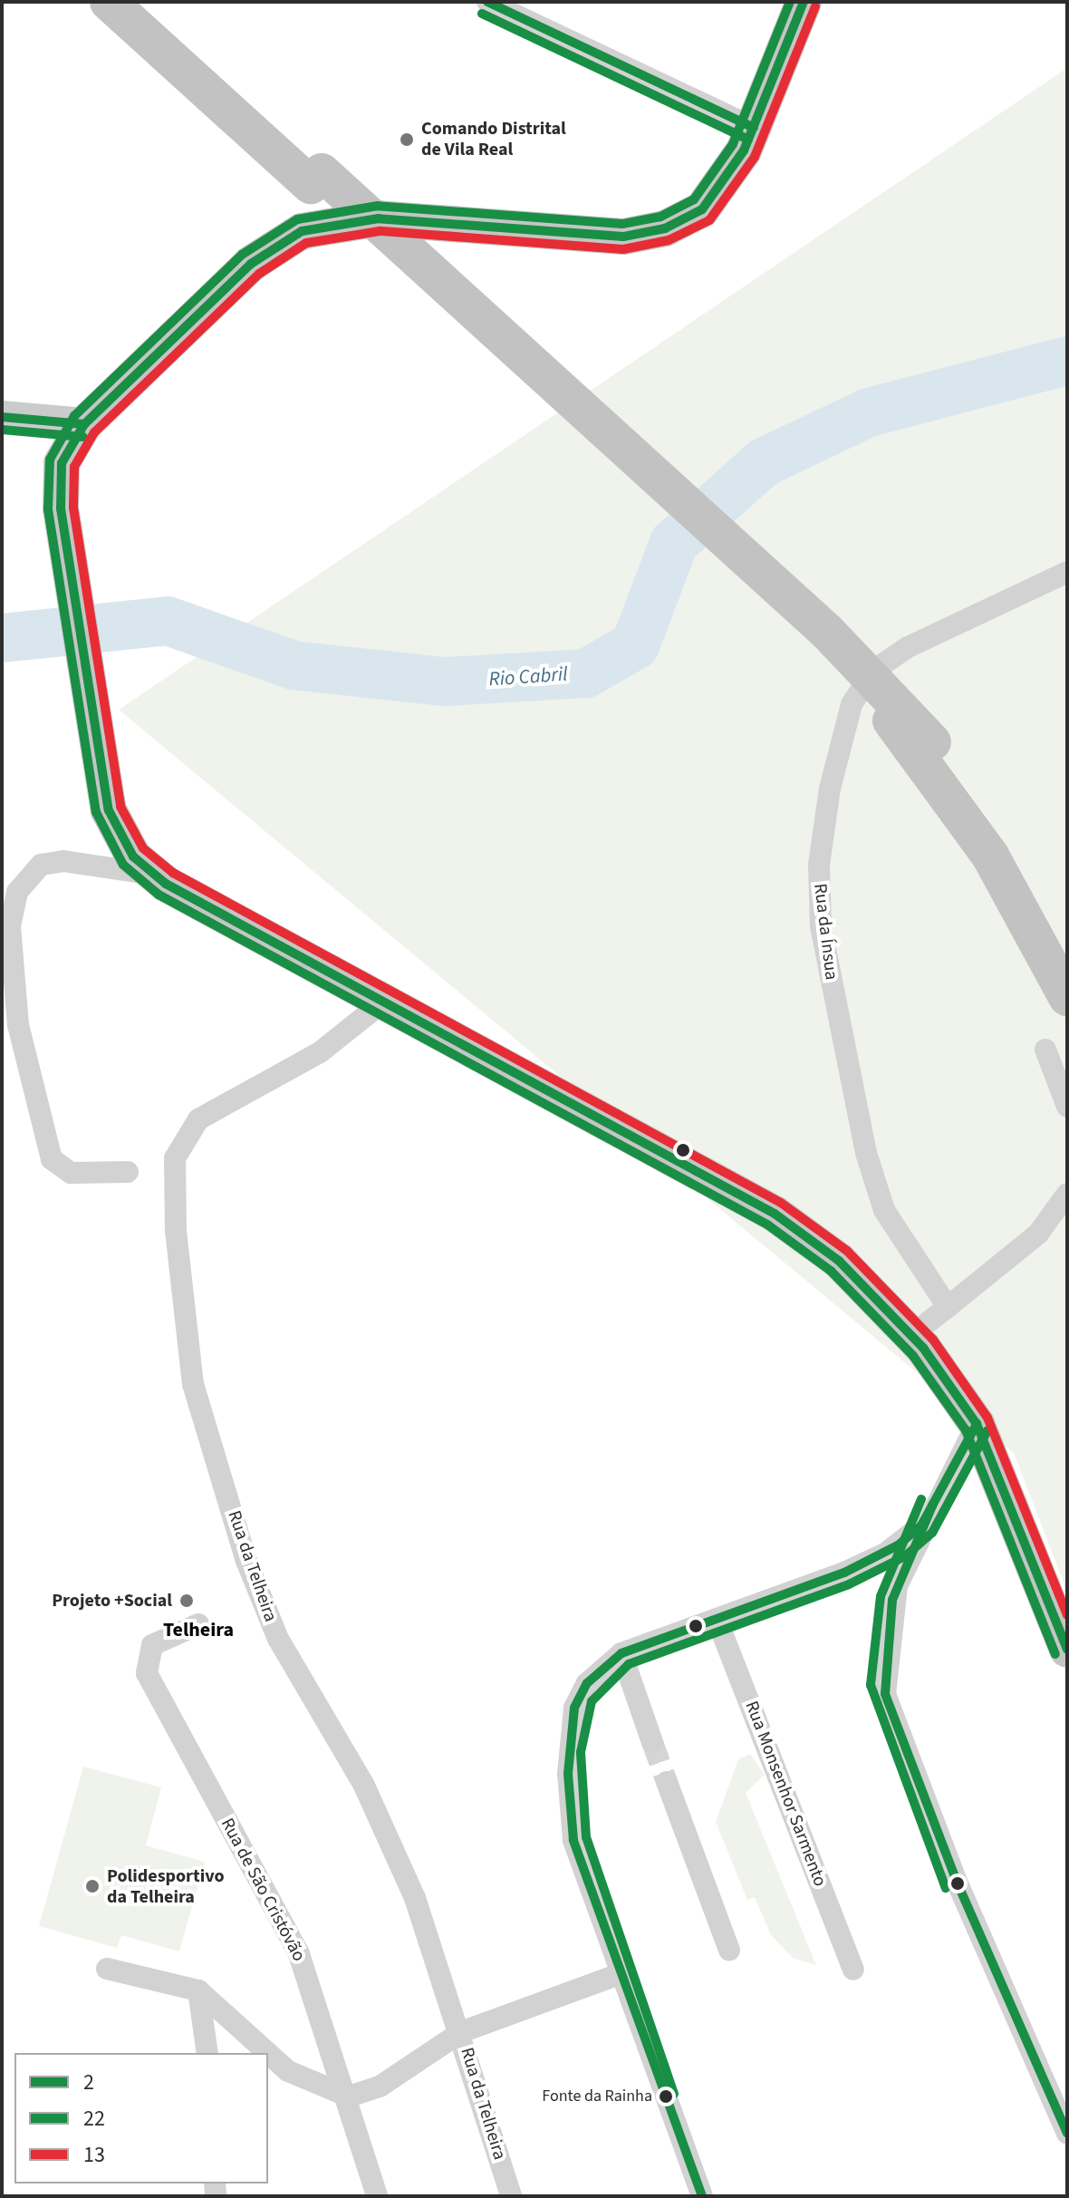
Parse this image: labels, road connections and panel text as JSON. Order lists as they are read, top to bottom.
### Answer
{
  "streets": {
    "street": [
      "Rua da Ínsua",
      "Rua da Telheira",
      "Rua Monsenhor Sarmento",
      "Rua de São Cristóvão"
    ]
  },
  "districts": ["Telheira"],
  "water": ["Rio Cabril"],
  "places": [
    "Comando Distrital de Vila Real",
    "Projeto +Social",
    "Polidesportivo da Telheira",
    "Fonte da Rainha"
  ],
  "lines": ["transit line 2", "transit line 22", "transit line 13"],
  "legend": ["2", "22", "13"]
}
